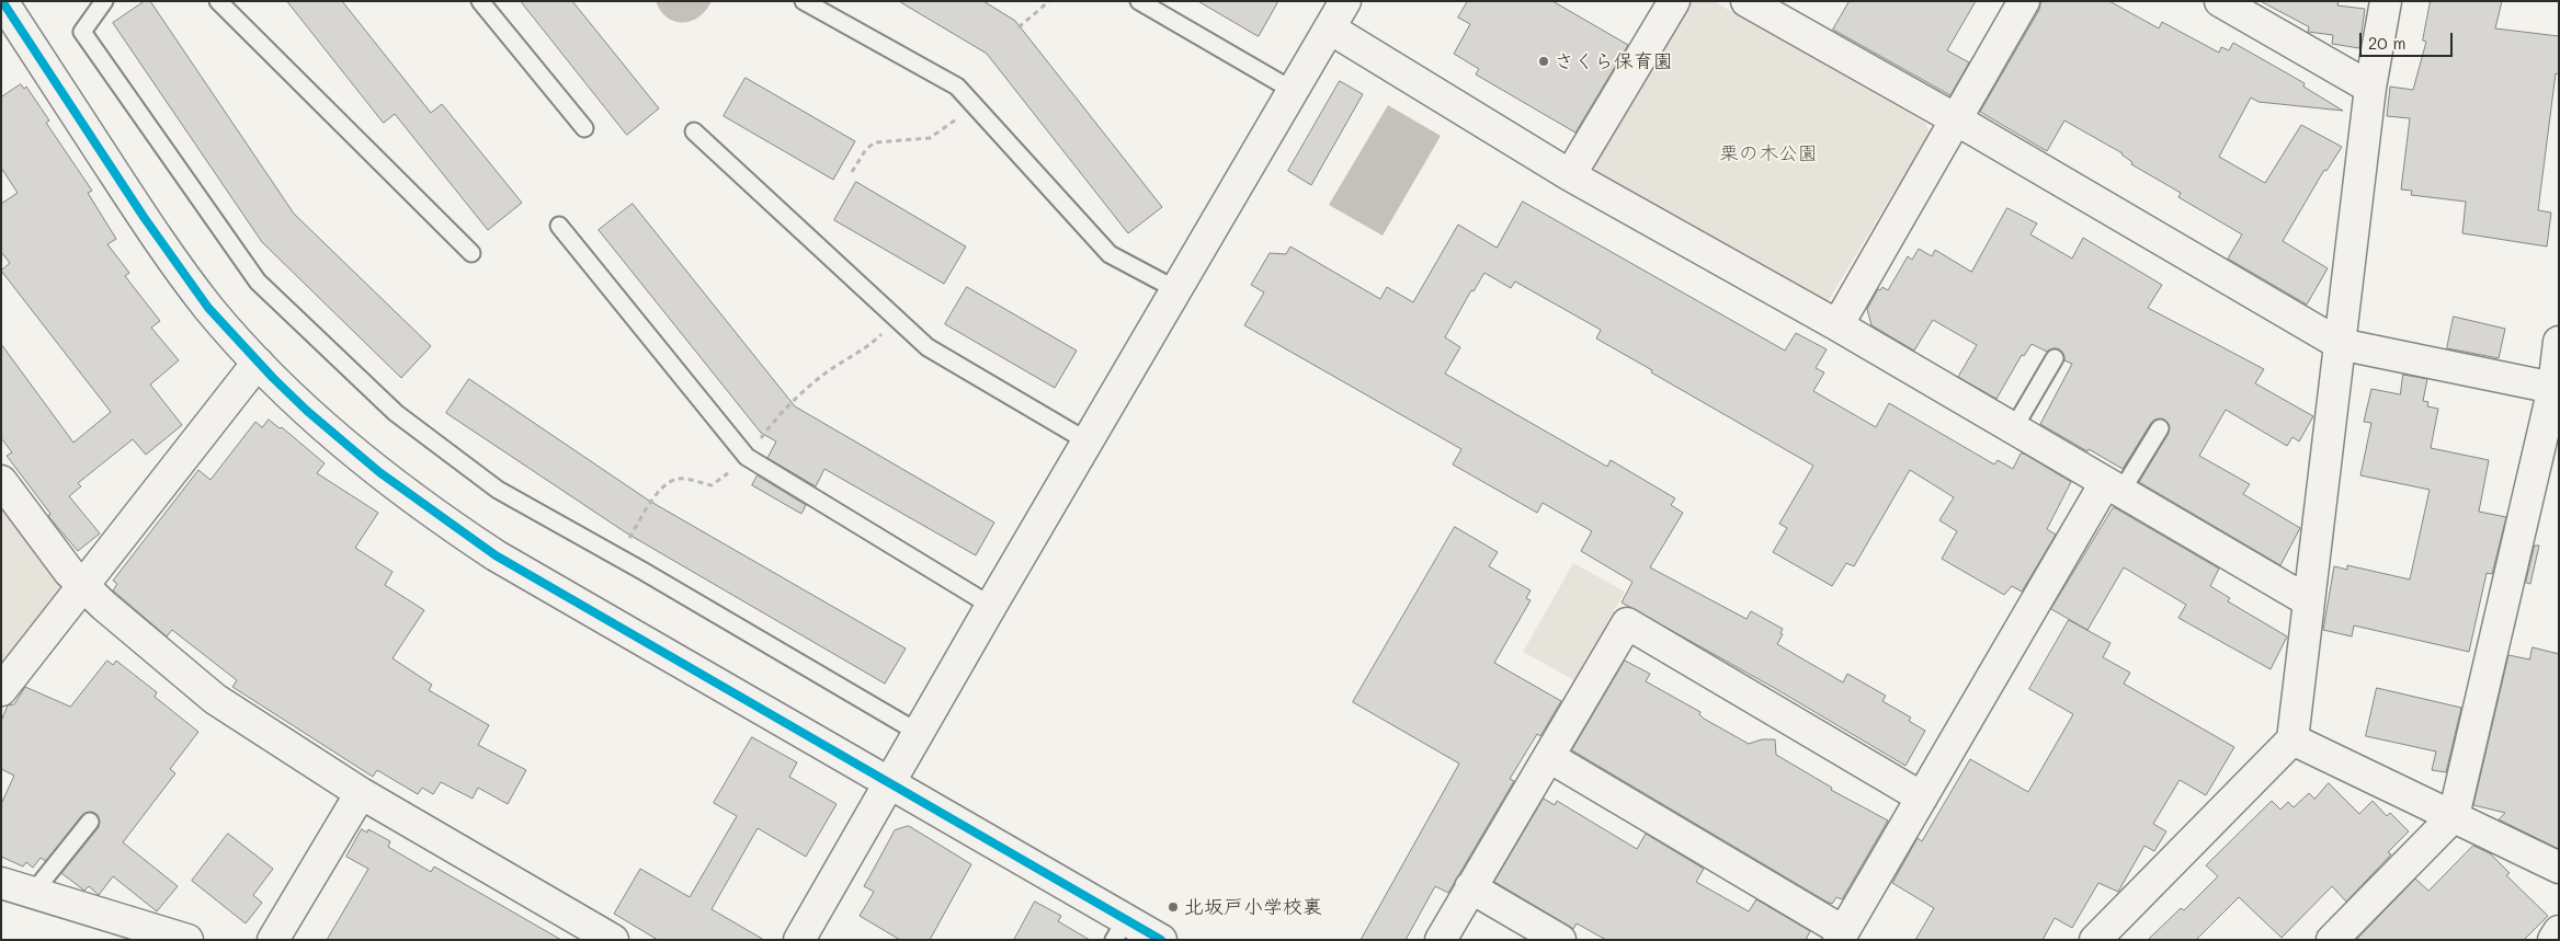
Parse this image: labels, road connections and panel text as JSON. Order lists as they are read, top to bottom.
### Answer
{
  "parks": ["栗の木公園"],
  "places": ["さくら保育園", "北坂戸小学校裏"],
  "scale_bar": "20 m"
}
